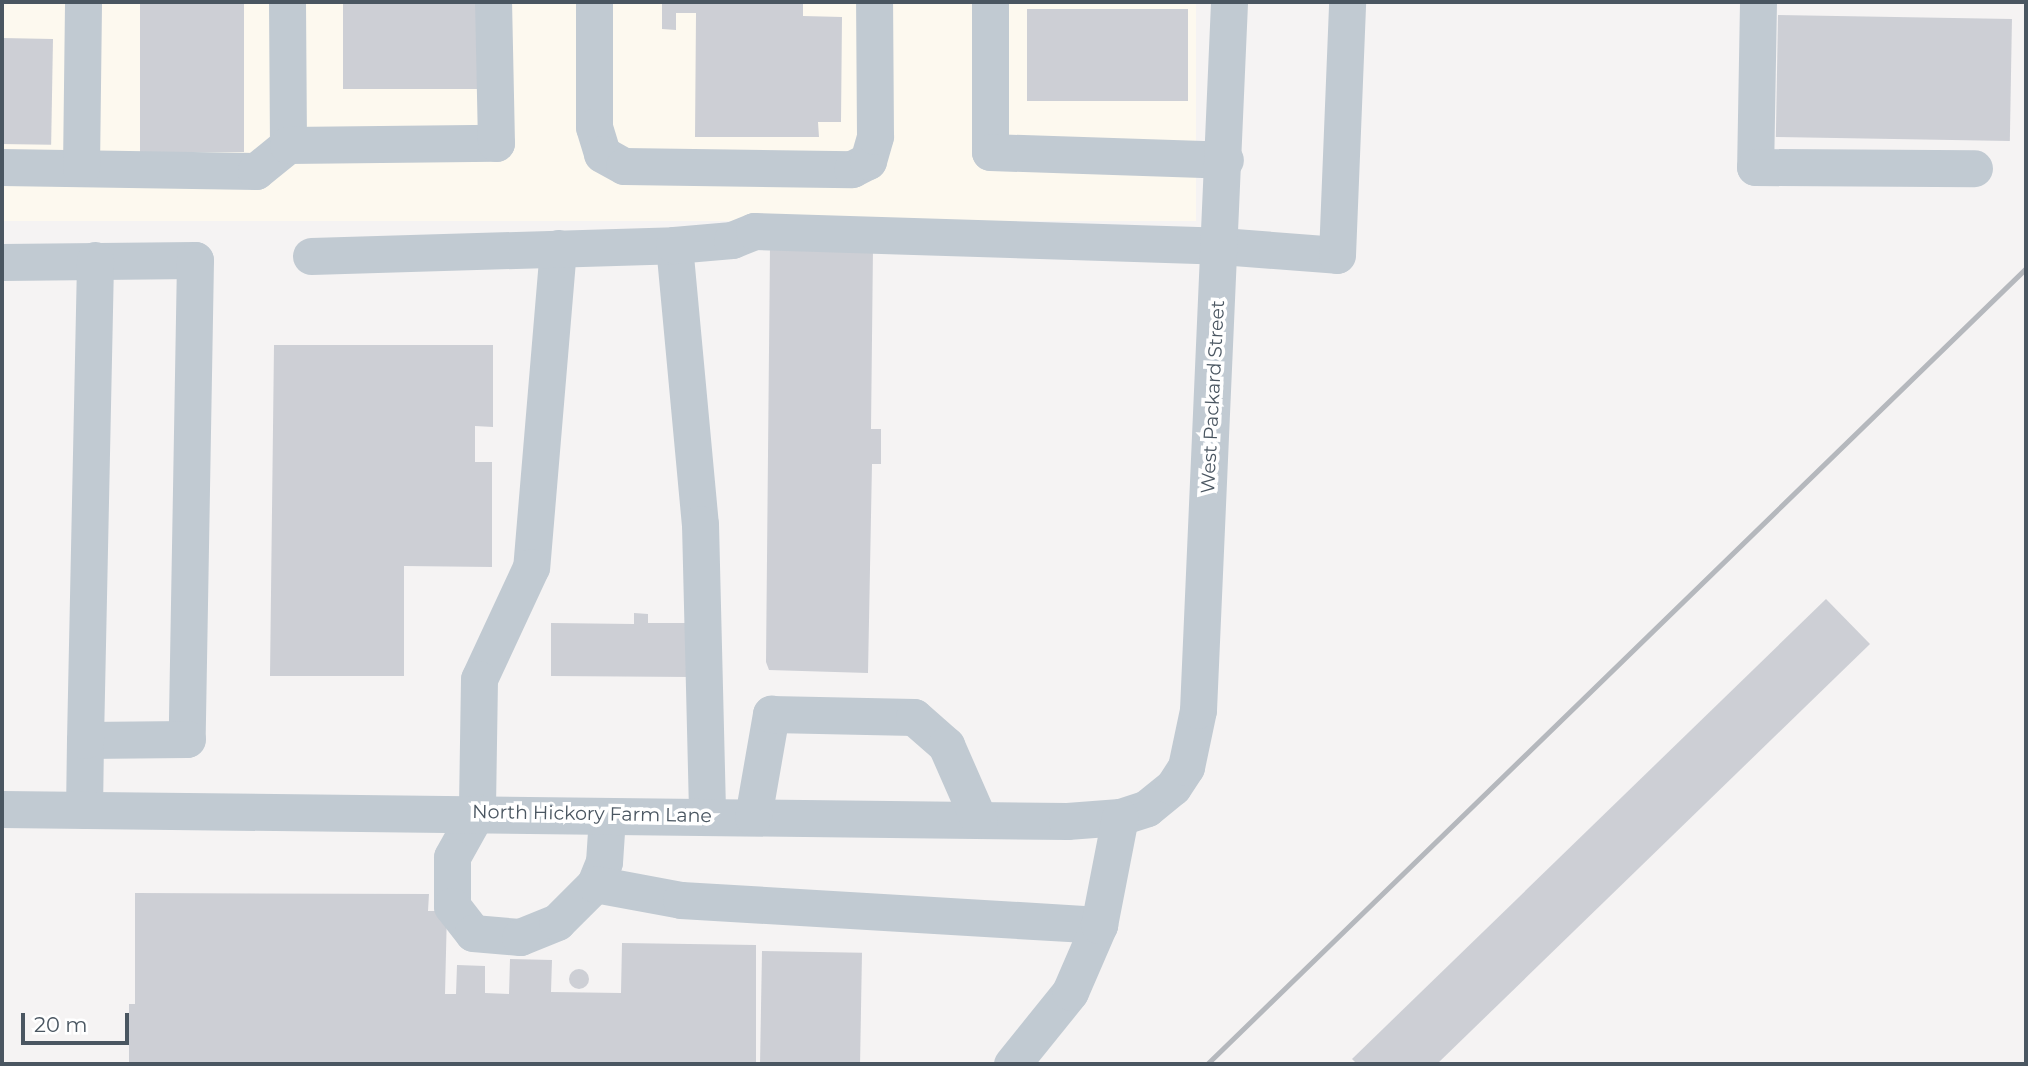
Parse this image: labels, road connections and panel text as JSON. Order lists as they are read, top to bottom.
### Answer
{
  "streets": {
    "street": ["West Packard Street", "North Hickory Farm Lane"]
  },
  "crossings": [
    ["West Packard Street", "North Hickory Farm Lane"]
  ],
  "scale_bar": "20 m"
}
